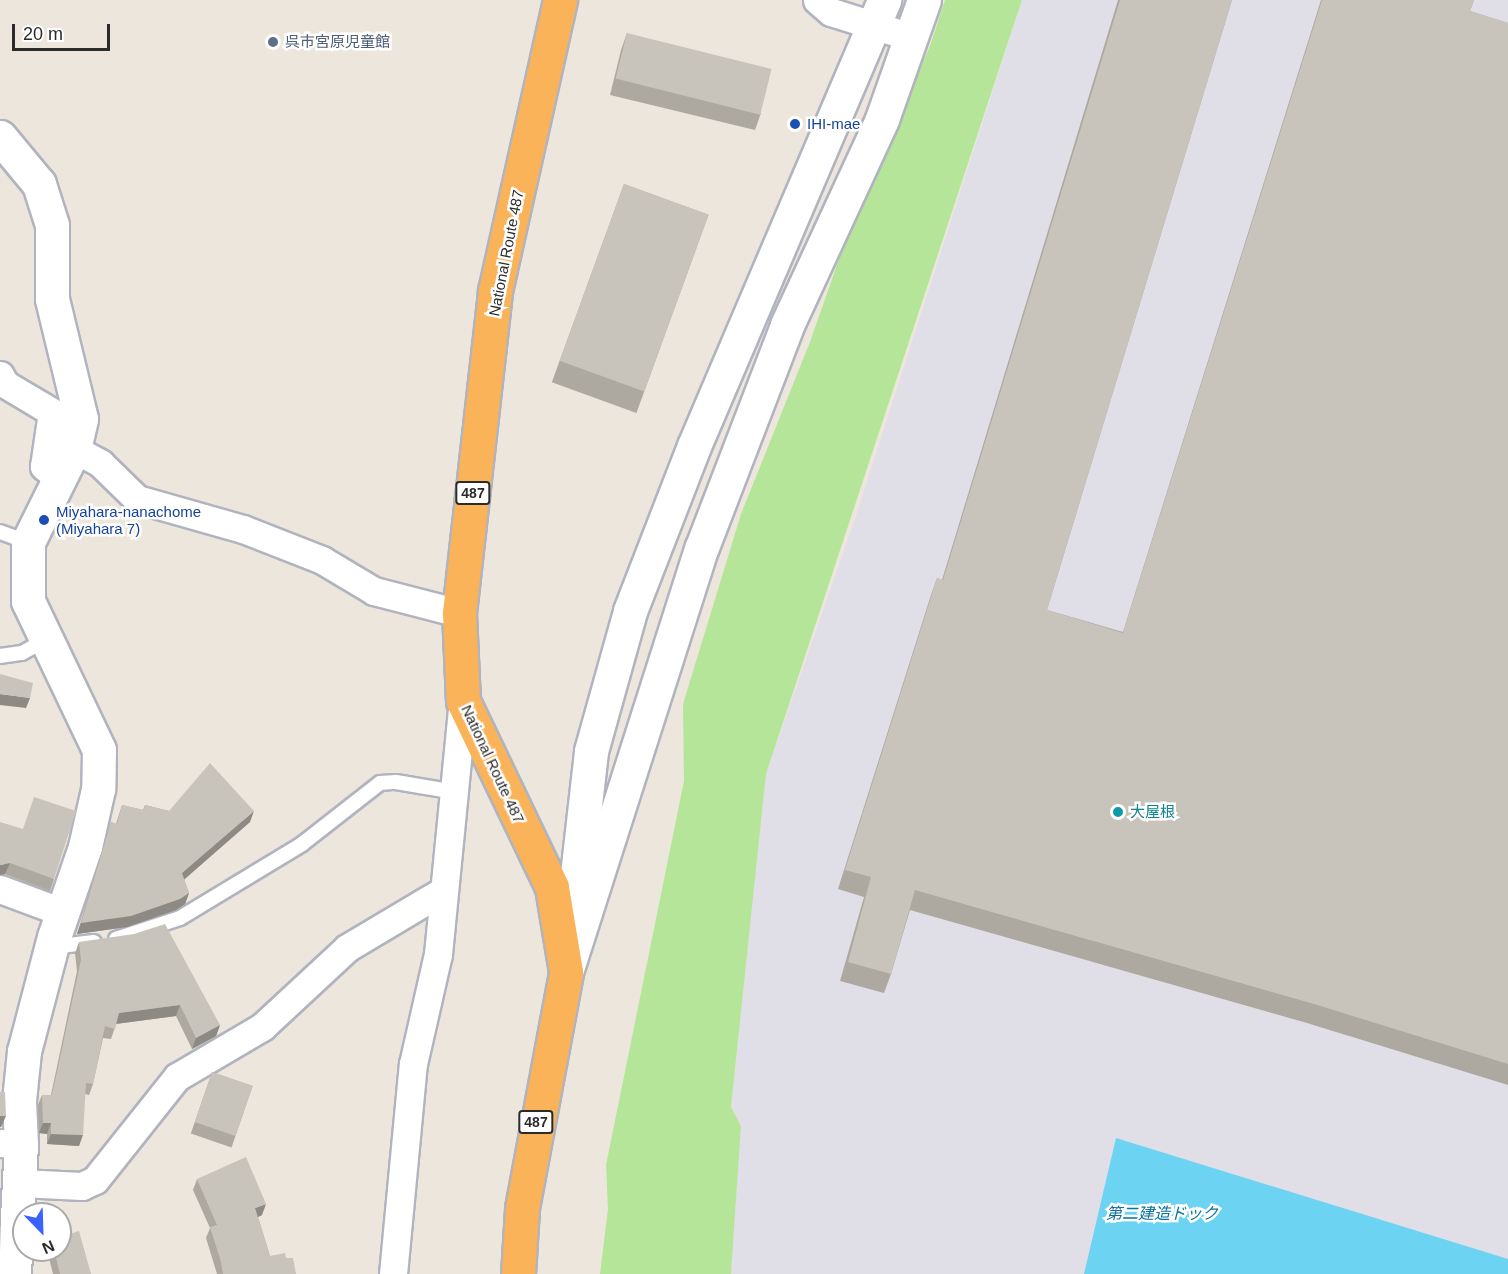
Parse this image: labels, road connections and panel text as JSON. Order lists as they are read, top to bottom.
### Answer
{
  "streets": {
    "highway": ["National Route 487", "487"]
  },
  "water": ["第二建造ドック"],
  "places": [
    "呉市宮原児童館",
    "IHI-mae",
    "Miyahara-nanachome (Miyahara 7)",
    "大屋根"
  ],
  "scale_bar": "20 m",
  "north": "bottom right"
}
